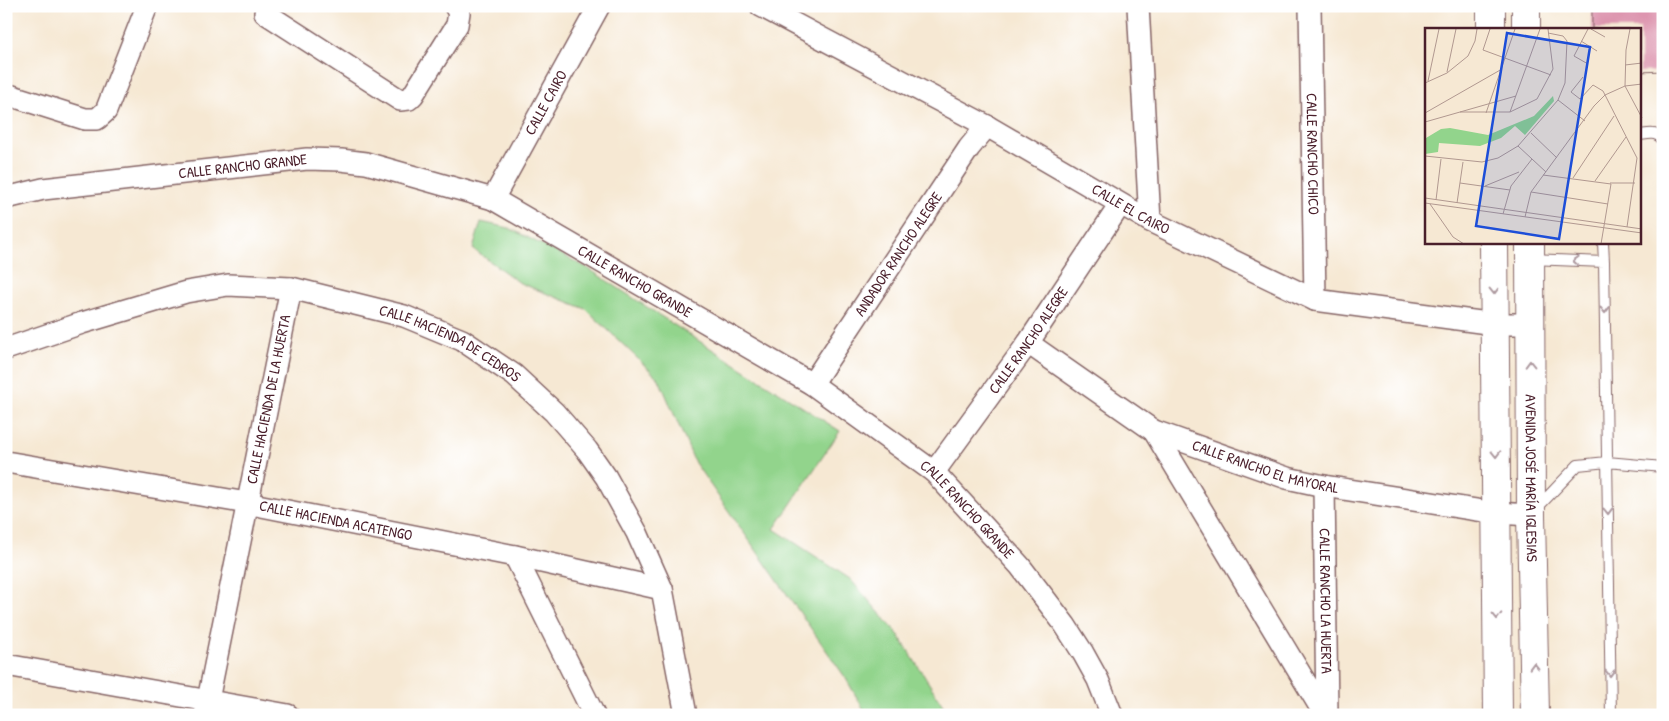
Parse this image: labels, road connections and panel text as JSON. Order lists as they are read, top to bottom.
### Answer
{
  "streets": {
    "main road": ["AVENIDA JOSÉ MARÍA IGLESIAS"],
    "street": [
      "CALLE CAIRO",
      "CALLE RANCHO CHICO",
      "CALLE RANCHO GRANDE",
      "CALLE EL CAIRO",
      "ANDADOR RANCHO ALEGRE",
      "CALLE RANCHO ALEGRE",
      "CALLE HACIENDA DE CEDROS",
      "CALLE HACIENDA DE LA HUERTA",
      "CALLE RANCHO EL MAYORAL",
      "CALLE HACIENDA ACATENGO",
      "CALLE RANCHO LA HUERTA"
    ]
  },
  "crossings": [
    ["CALLE CAIRO", "CALLE RANCHO GRANDE"],
    ["CALLE RANCHO CHICO", "CALLE EL CAIRO"],
    ["CALLE RANCHO GRANDE", "ANDADOR RANCHO ALEGRE"],
    ["CALLE RANCHO GRANDE", "CALLE RANCHO ALEGRE"],
    ["CALLE EL CAIRO", "ANDADOR RANCHO ALEGRE"],
    ["CALLE EL CAIRO", "CALLE RANCHO ALEGRE"],
    ["CALLE EL CAIRO", "AVENIDA JOSÉ MARÍA IGLESIAS"],
    ["CALLE RANCHO ALEGRE", "CALLE RANCHO EL MAYORAL"],
    ["CALLE HACIENDA DE CEDROS", "CALLE HACIENDA DE LA HUERTA"],
    ["CALLE HACIENDA DE CEDROS", "CALLE HACIENDA ACATENGO"],
    ["CALLE HACIENDA DE LA HUERTA", "CALLE HACIENDA ACATENGO"],
    ["CALLE RANCHO EL MAYORAL", "AVENIDA JOSÉ MARÍA IGLESIAS"],
    ["CALLE RANCHO EL MAYORAL", "CALLE RANCHO LA HUERTA"]
  ]
}
